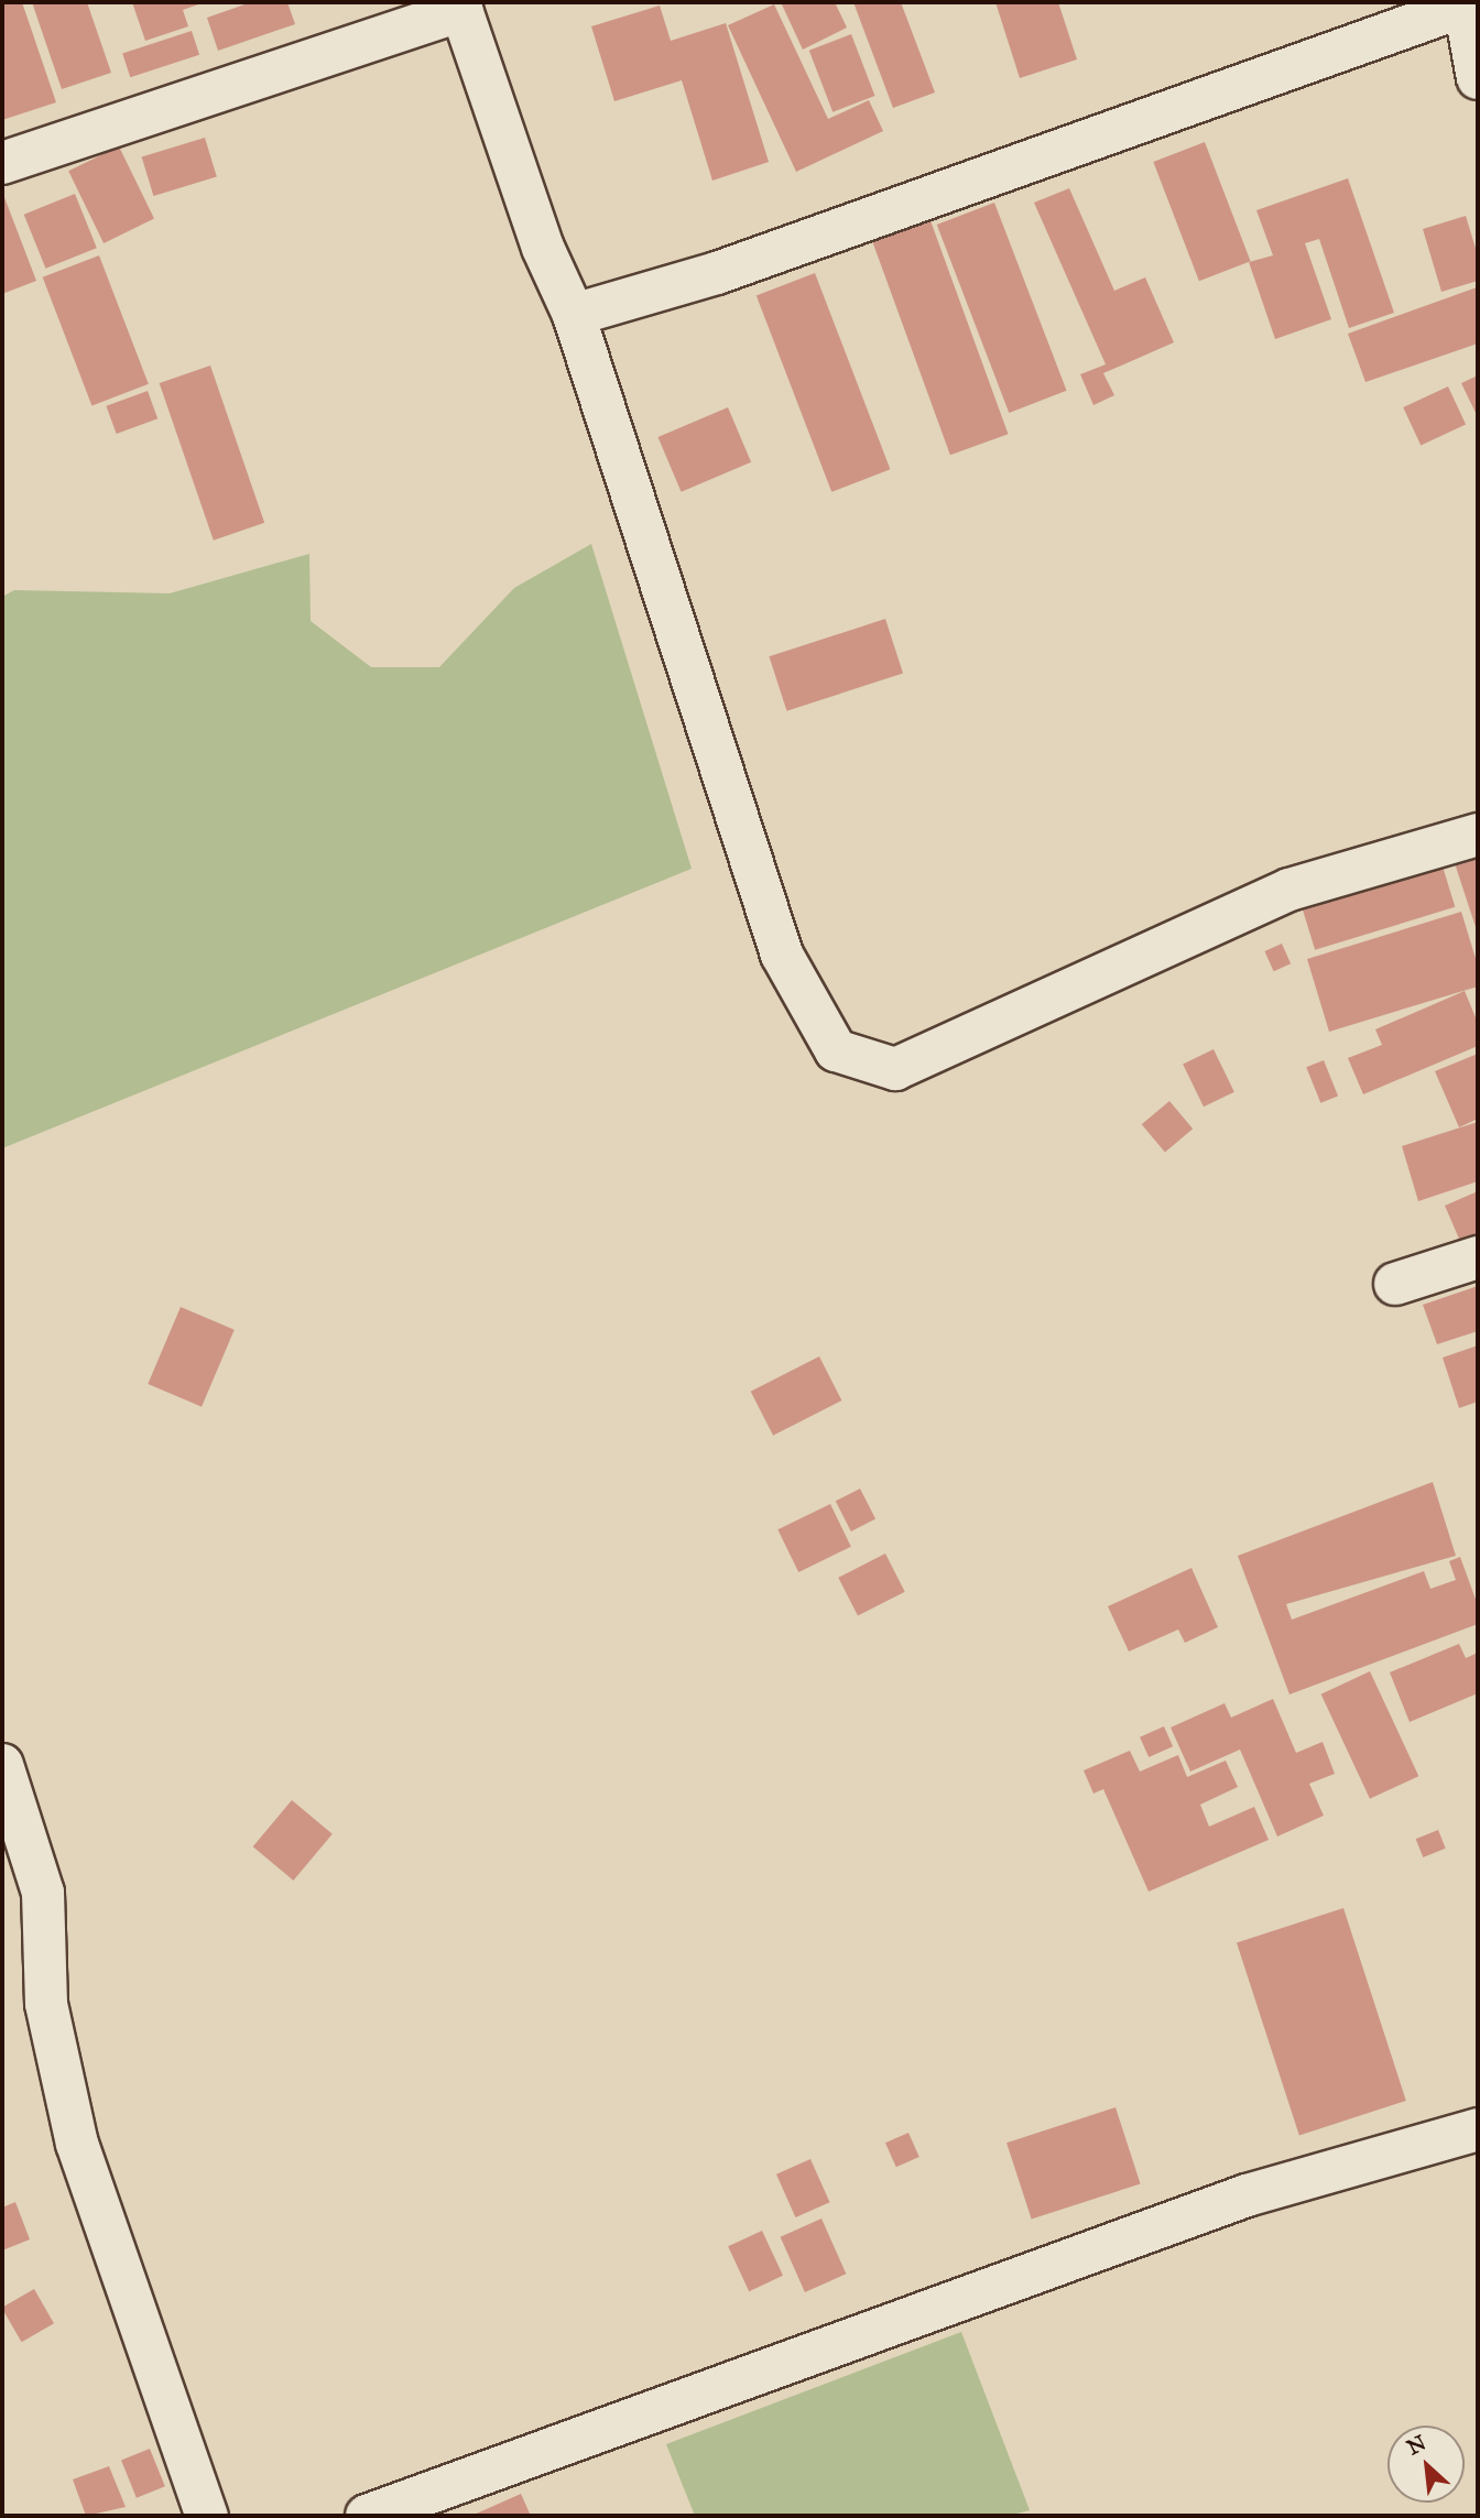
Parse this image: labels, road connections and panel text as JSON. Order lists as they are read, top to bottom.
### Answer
{
  "north": "top left"
}
